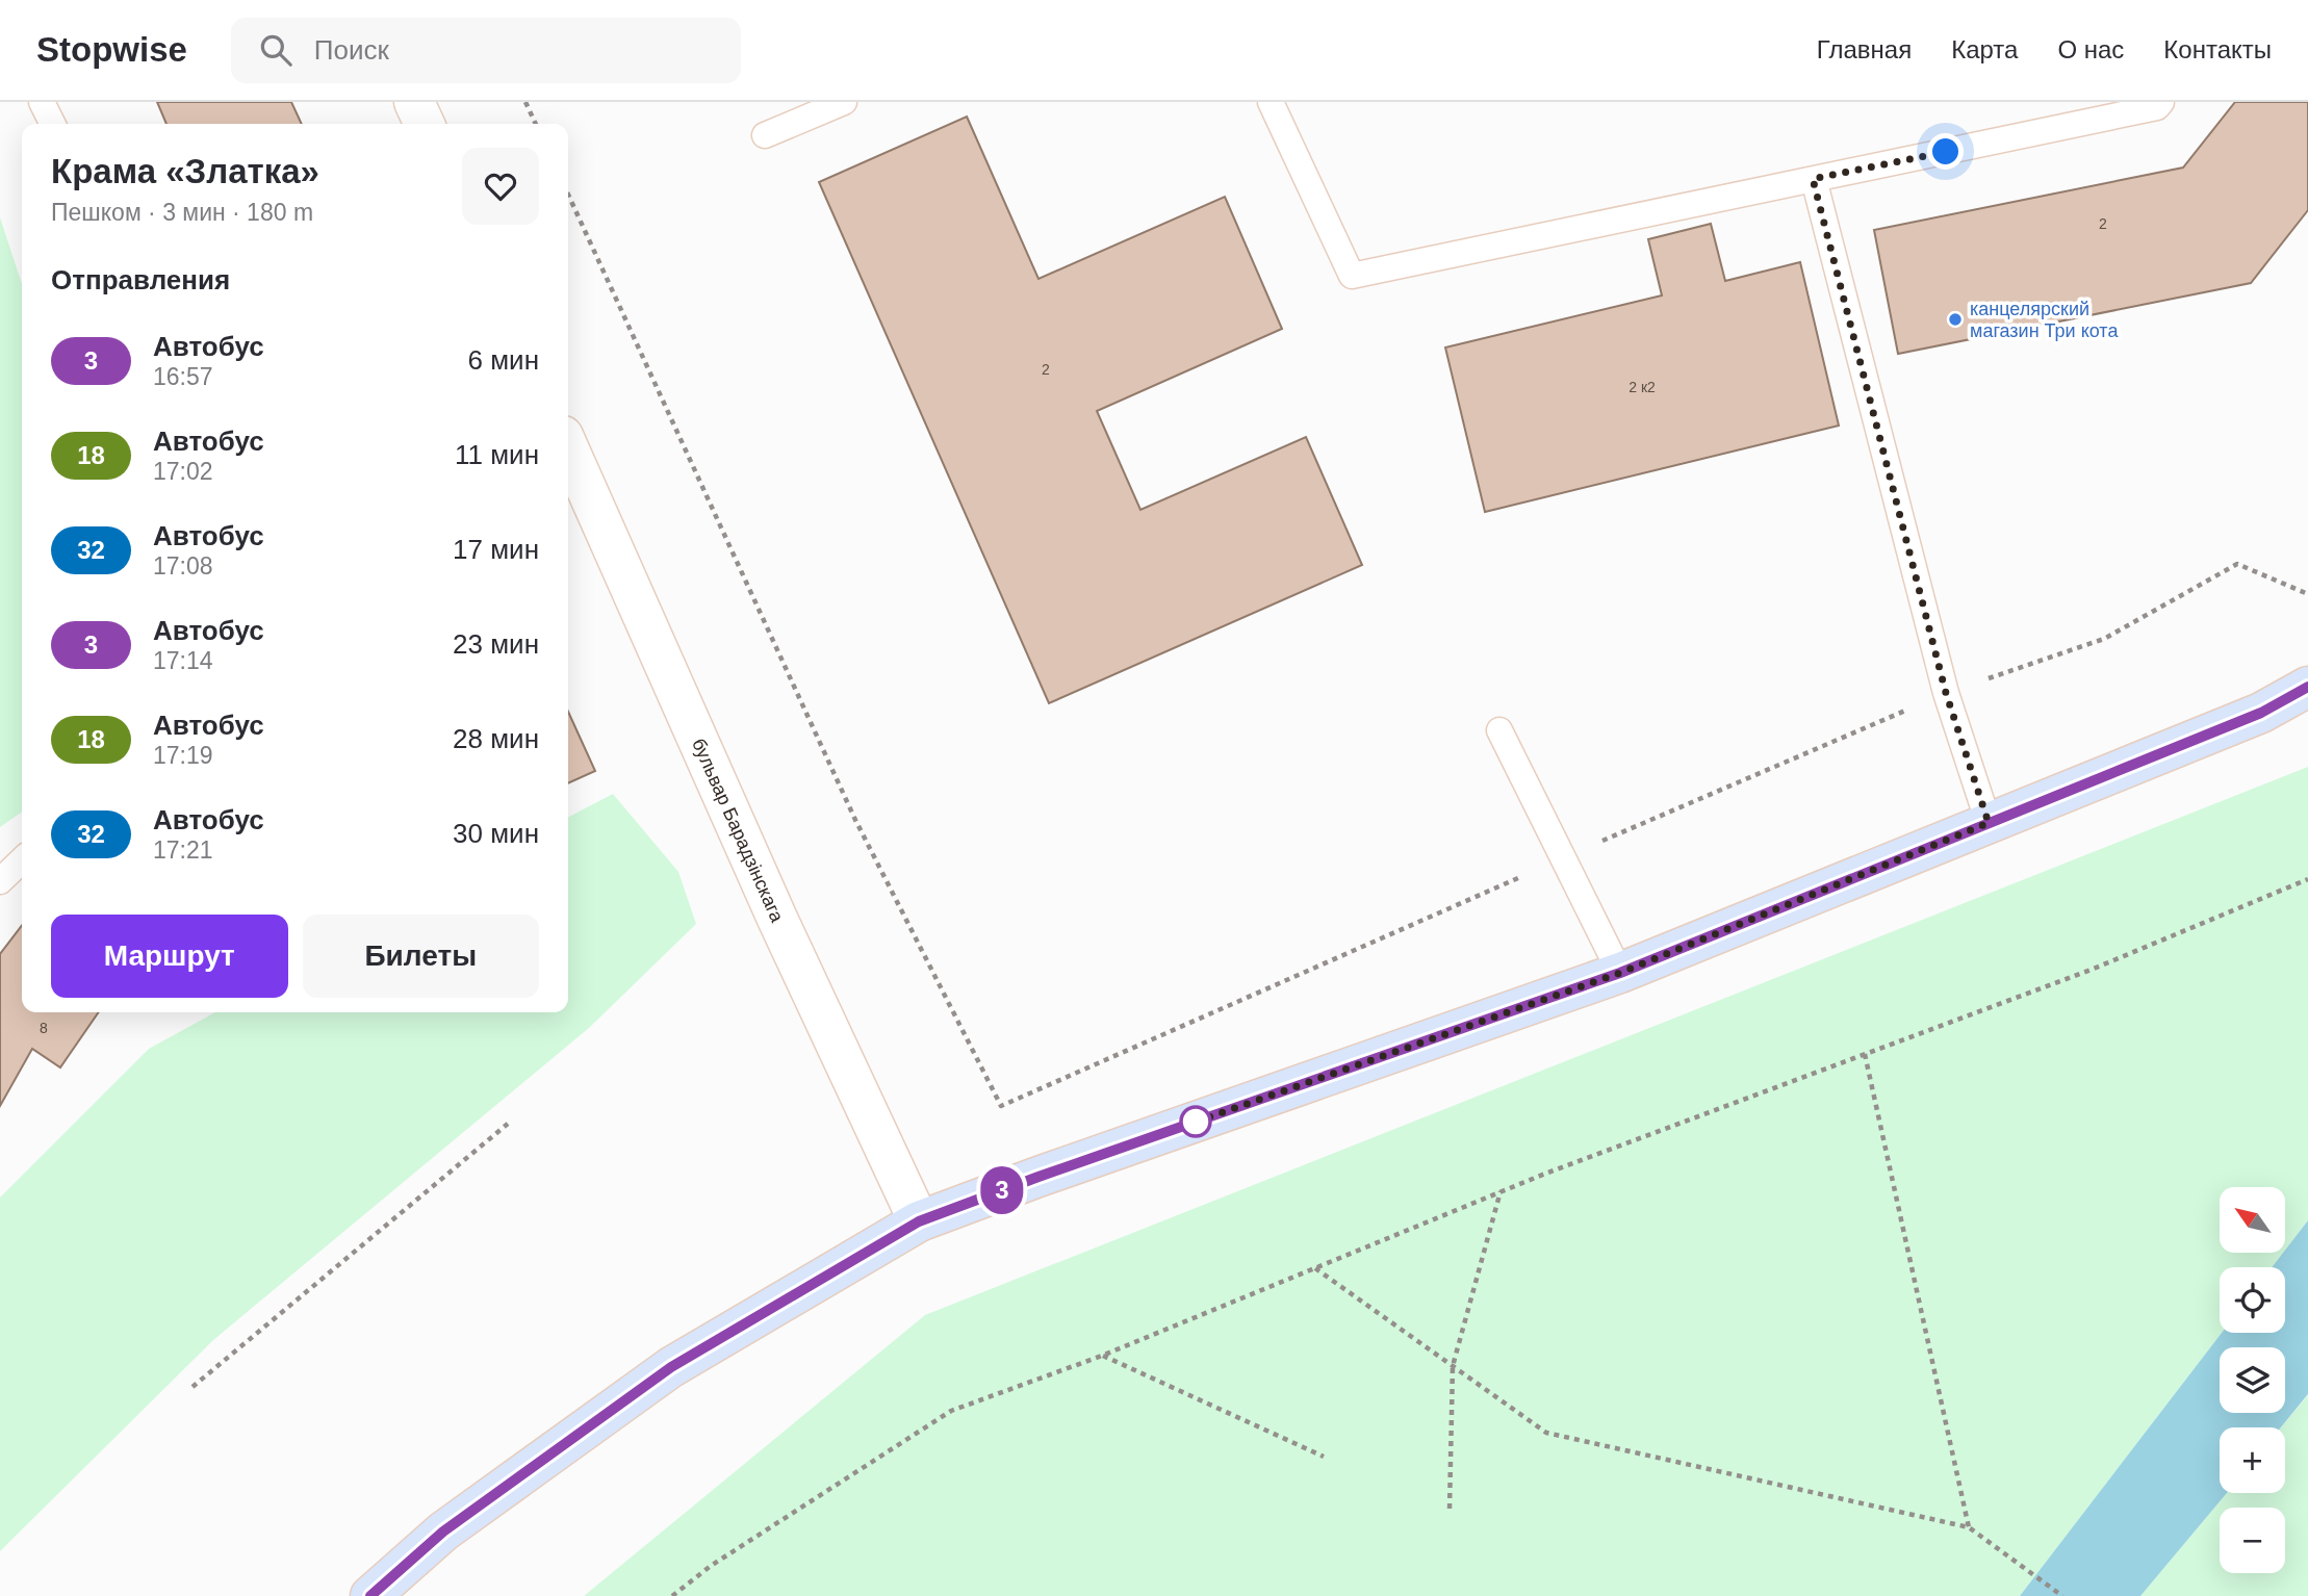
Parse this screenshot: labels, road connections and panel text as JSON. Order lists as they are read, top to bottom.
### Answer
{
  "streets": {
    "street": ["бульвар Барадзінскага"]
  },
  "places": ["канцелярский магазин Три кота"],
  "lines": ["bus line 3"],
  "house_numbers": [
    "2",
    "2",
    "2 к2",
    "8"
  ],
  "north": "top left",
  "page": {
    "header": "Stopwise",
    "search": "Поиск",
    "nav": [
      "Главная",
      "Карта",
      "О нас",
      "Контакты"
    ],
    "on_map": "3",
    "heading": [
      ["Крама «Златка»", "Пешком · 3 мин · 180 m"],
      "Отправления"
    ],
    "list": [
      {
        "mark": "3",
        "name": "Автобус",
        "note": "16:57",
        "value": "6 мин"
      },
      {
        "mark": "18",
        "name": "Автобус",
        "note": "17:02",
        "value": "11 мин"
      },
      {
        "mark": "32",
        "name": "Автобус",
        "note": "17:08",
        "value": "17 мин"
      },
      {
        "mark": "3",
        "name": "Автобус",
        "note": "17:14",
        "value": "23 мин"
      },
      {
        "mark": "18",
        "name": "Автобус",
        "note": "17:19",
        "value": "28 мин"
      },
      {
        "mark": "32",
        "name": "Автобус",
        "note": "17:21",
        "value": "30 мин"
      }
    ],
    "buttons": ["Маршрут", "Билеты"],
    "map_buttons": ["+", "−"]
  }
}
